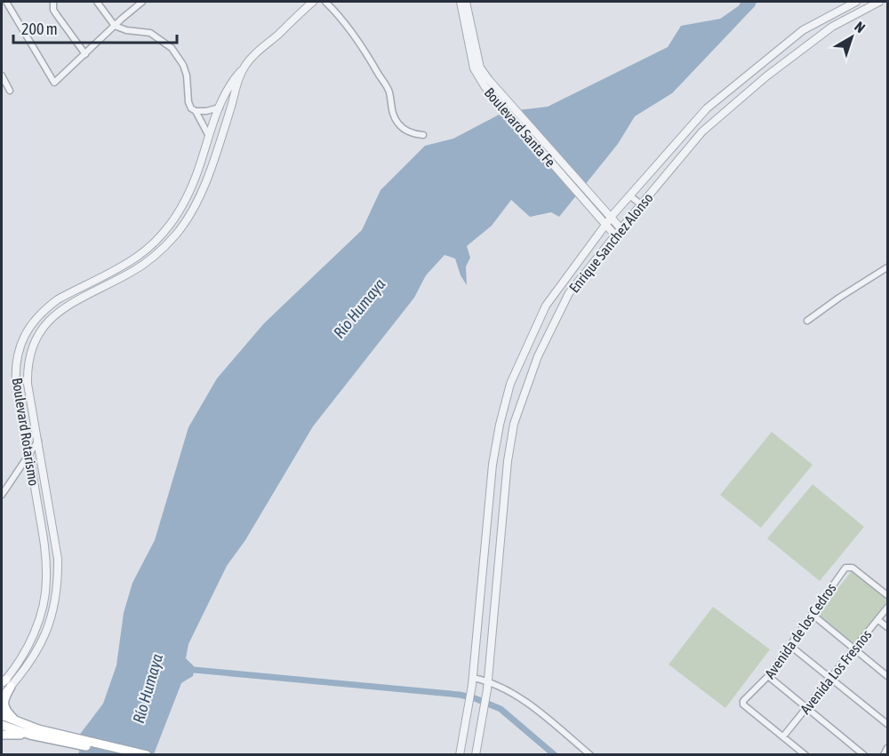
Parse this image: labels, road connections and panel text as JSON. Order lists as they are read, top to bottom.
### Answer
{
  "streets": {
    "street": [
      "Boulevard Santa Fe",
      "Enrique Sanchez Alonso",
      "Boulevard Rotarismo",
      "Avenida de los Cedros",
      "Avenida Los Fresnos"
    ]
  },
  "crossings": [
    ["Boulevard Santa Fe", "Enrique Sanchez Alonso"],
    ["Avenida de los Cedros", "Avenida Los Fresnos"]
  ],
  "water": ["Río Humaya"],
  "scale_bar": "200 m",
  "north": "top right"
}
